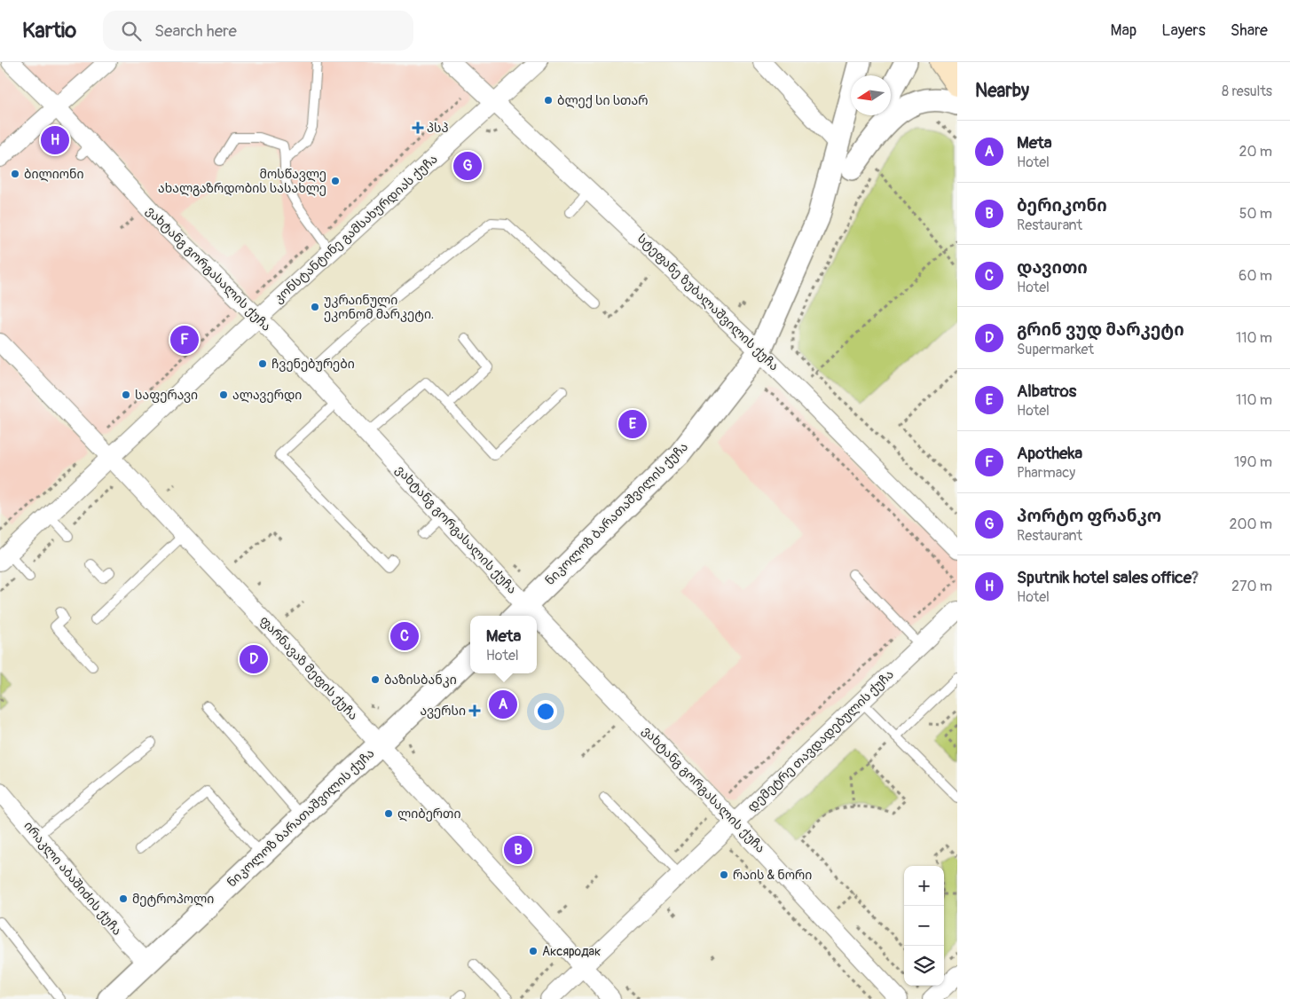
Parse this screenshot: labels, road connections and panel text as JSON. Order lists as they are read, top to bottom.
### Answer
{
  "streets": {
    "street": [
      "კონსტანტინე გამსახურდიას ქუჩა",
      "ვახტანგ გორგასალის ქუჩა",
      "სტეფანე ზუბალაშვილის ქუჩა",
      "ნიკოლოზ ბარათაშვილის ქუჩა",
      "ფარნავაზ მეფის ქუჩა",
      "დემეტრე თავდადებულის ქუჩა",
      "ირაკლი აბაშიძის ქუჩა"
    ]
  },
  "crossings": [
    ["კონსტანტინე გამსახურდიას ქუჩა", "ვახტანგ გორგასალის ქუჩა"],
    ["კონსტანტინე გამსახურდიას ქუჩა", "სტეფანე ზუბალაშვილის ქუჩა"],
    ["კონსტანტინე გამსახურდიას ქუჩა", "ფარნავაზ მეფის ქუჩა"],
    ["ვახტანგ გორგასალის ქუჩა", "ნიკოლოზ ბარათაშვილის ქუჩა"],
    ["ვახტანგ გორგასალის ქუჩა", "დემეტრე თავდადებულის ქუჩა"],
    ["სტეფანე ზუბალაშვილის ქუჩა", "ნიკოლოზ ბარათაშვილის ქუჩა"],
    ["ნიკოლოზ ბარათაშვილის ქუჩა", "ფარნავაზ მეფის ქუჩა"],
    ["ნიკოლოზ ბარათაშვილის ქუჩა", "ირაკლი აბაშიძის ქუჩა"],
    ["ფარნავაზ მეფის ქუჩა", "დემეტრე თავდადებულის ქუჩა"]
  ],
  "places": {
    "other": [
      "ბლექ სი სთარ",
      "ბილიონი",
      "მოსწავლე ახალგაზრდობის სასახლე",
      "უკრაინული ეკონომ მარკეტი.",
      "ჩვენებურები",
      "საფერავი",
      "ალავერდი",
      "ბაზისბანკი",
      "ლიბერთი",
      "რაის & ნორი",
      "მეტროპოლი",
      "Аксяродак"
    ],
    "health": ["პსპ", "ავერსი"]
  },
  "north": "left",
  "page": {
    "header": "Kartio",
    "search": "Search here",
    "nav": ["Map", "Layers", "Share"],
    "heading": ["Nearby", "8 results"],
    "list": [
      {
        "mark": "A",
        "name": "Meta",
        "note": "Hotel",
        "value": "20 m"
      },
      {
        "mark": "B",
        "name": "ბერიკონი",
        "note": "Restaurant",
        "value": "50 m"
      },
      {
        "mark": "C",
        "name": "დავითი",
        "note": "Hotel",
        "value": "60 m"
      },
      {
        "mark": "D",
        "name": "გრინ ვუდ მარკეტი",
        "note": "Supermarket",
        "value": "110 m"
      },
      {
        "mark": "E",
        "name": "Albatros",
        "note": "Hotel",
        "value": "110 m"
      },
      {
        "mark": "F",
        "name": "Apotheka",
        "note": "Pharmacy",
        "value": "190 m"
      },
      {
        "mark": "G",
        "name": "პორტო ფრანკო",
        "note": "Restaurant",
        "value": "200 m"
      },
      {
        "mark": "H",
        "name": "Sputnik hotel sales office?",
        "note": "Hotel",
        "value": "270 m"
      }
    ],
    "pins": [
      "H",
      "G",
      "F",
      "E",
      "C",
      "D",
      "A",
      "B"
    ],
    "popup": ["Meta", "Hotel"],
    "map_buttons": ["+", "−"]
  }
}
